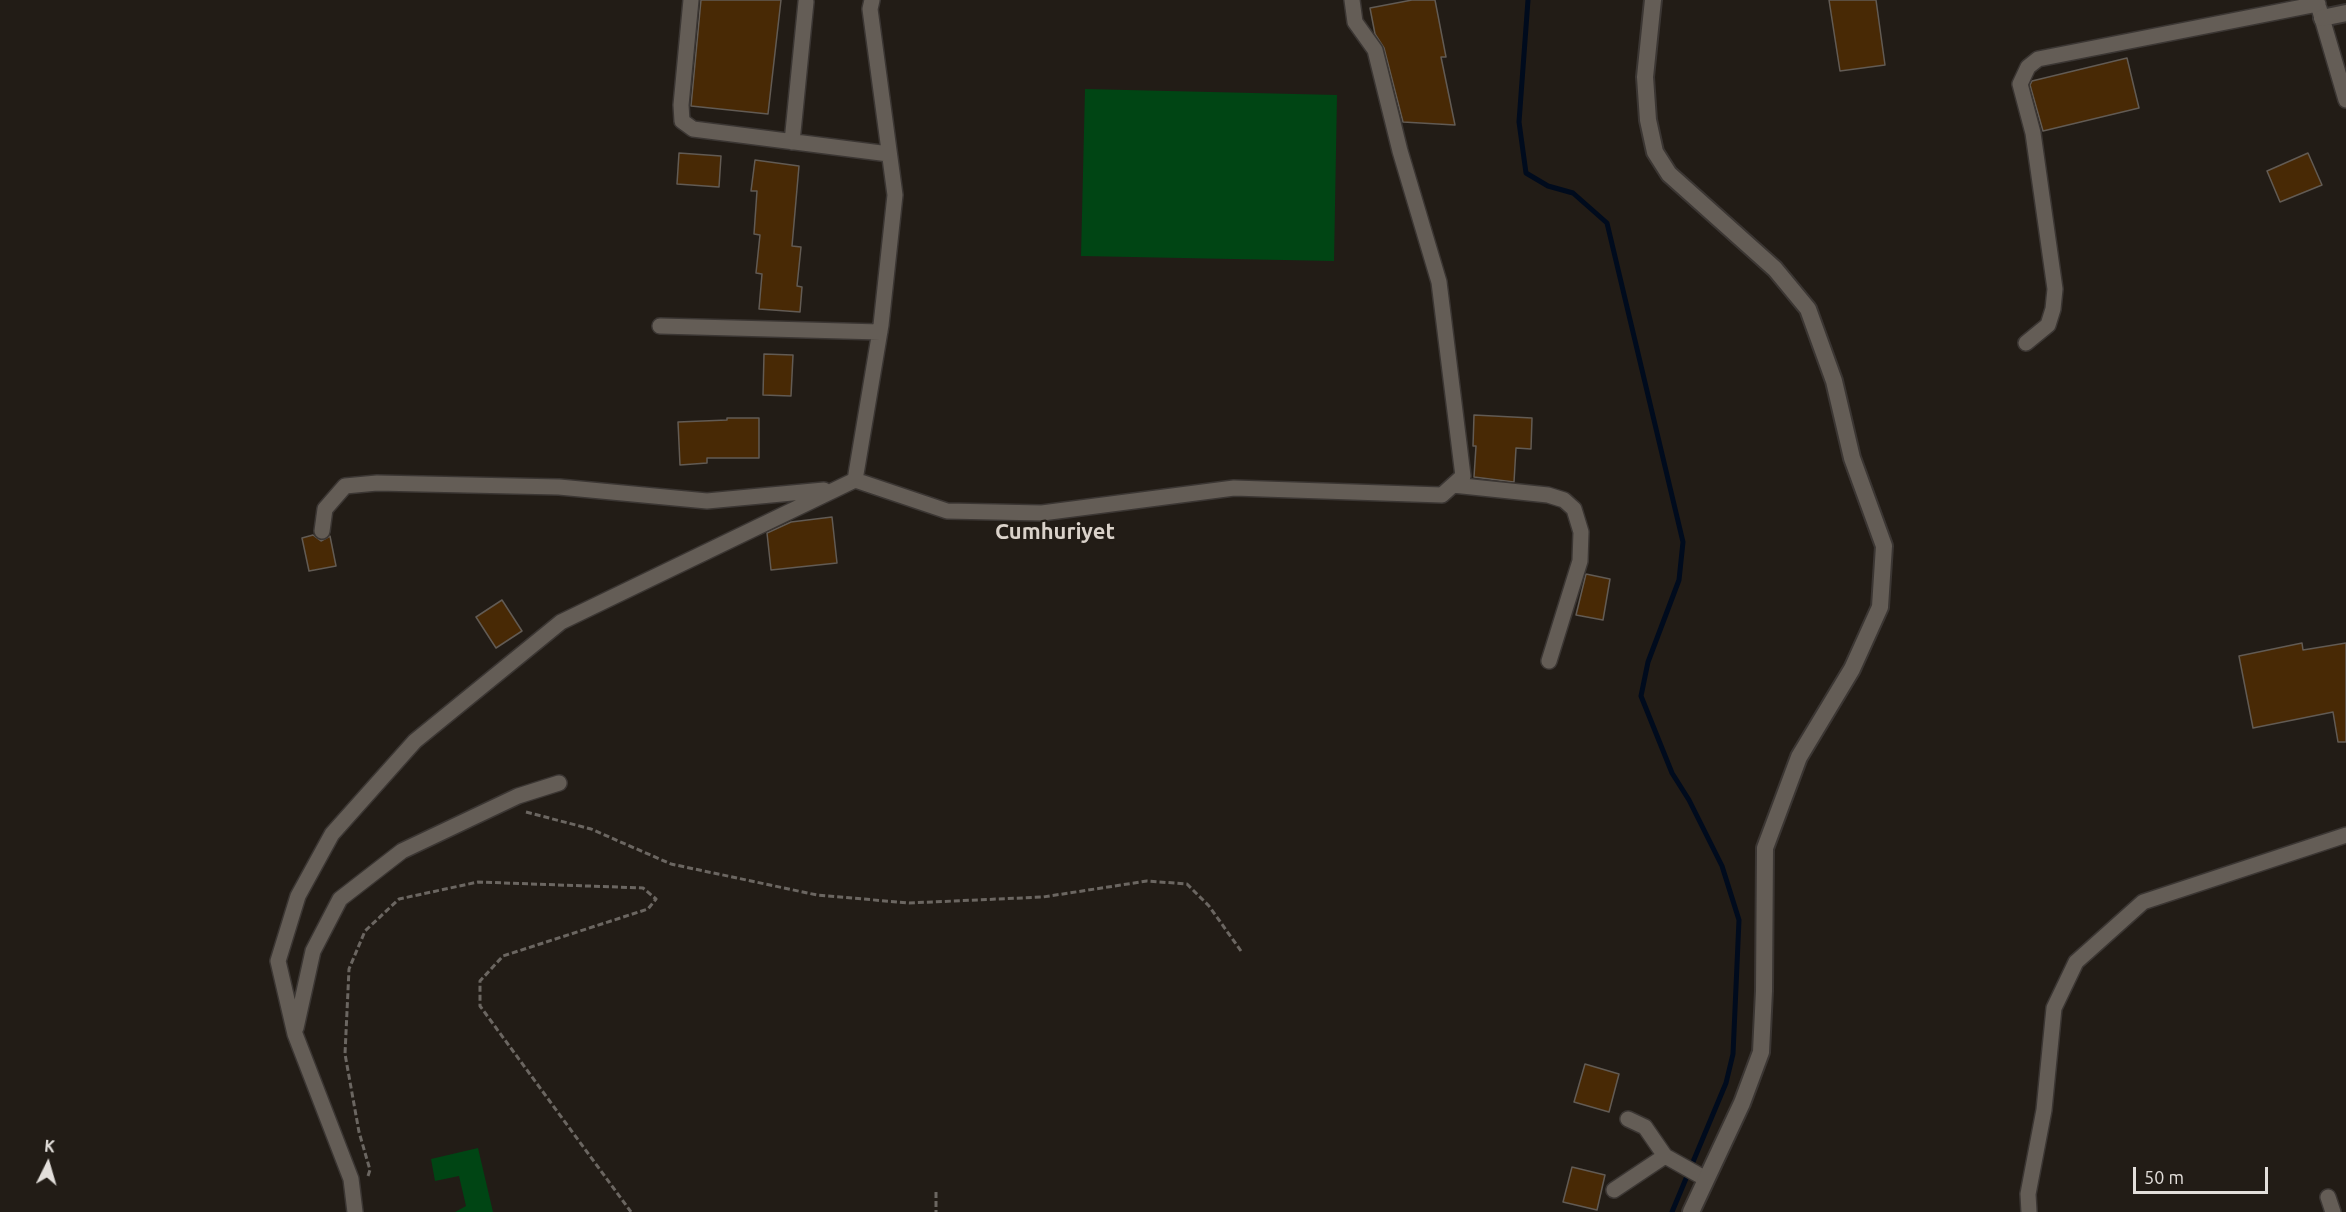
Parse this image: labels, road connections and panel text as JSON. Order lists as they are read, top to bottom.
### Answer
{
  "districts": ["Cumhuriyet"],
  "scale_bar": "50 m",
  "north": "top"
}
